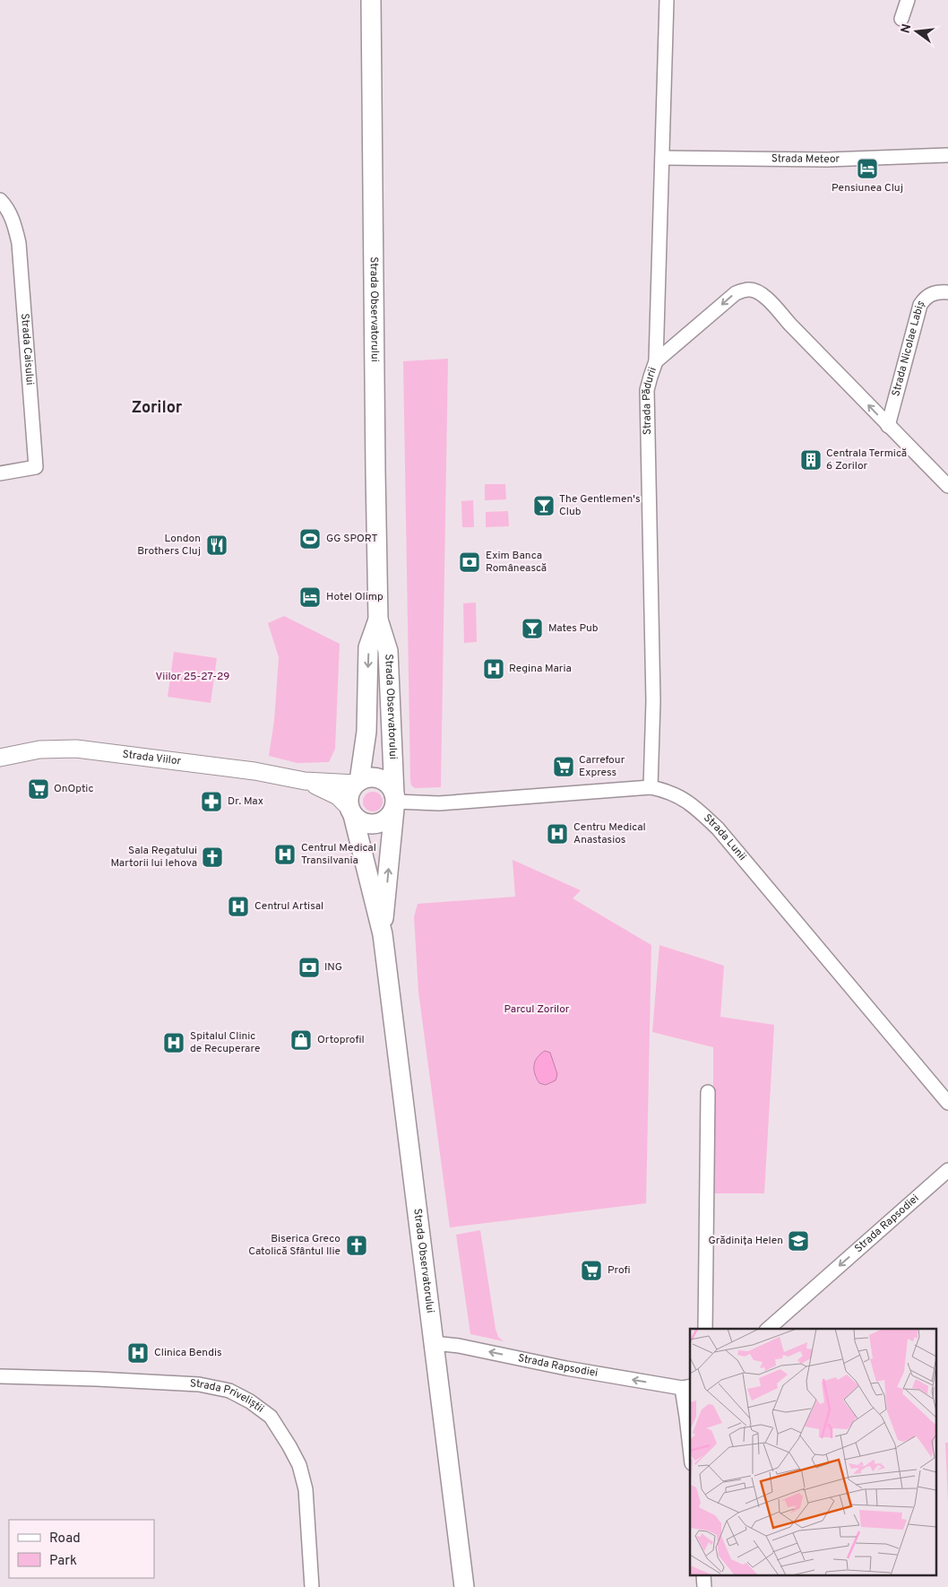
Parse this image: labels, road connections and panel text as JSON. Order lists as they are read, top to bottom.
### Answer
{
  "streets": {
    "main road": ["Strada Observatorului"],
    "street": [
      "Strada Meteor",
      "Strada Caisului",
      "Strada Nicolae Labiș",
      "Strada Pădurii",
      "Strada Viilor",
      "Strada Lunii",
      "Strada Rapsodiei",
      "Strada Priveliștii"
    ]
  },
  "crossings": [
    ["Strada Observatorului", "Strada Viilor"],
    ["Strada Observatorului", "Strada Lunii"],
    ["Strada Observatorului", "Strada Rapsodiei"],
    ["Strada Nicolae Labiș", "Strada Pădurii"],
    ["Strada Pădurii", "Strada Lunii"],
    ["Strada Viilor", "Strada Lunii"]
  ],
  "one_way": ["Strada Rapsodiei"],
  "districts": ["Zorilor"],
  "parks": ["Viilor 25-27-29", "Parcul Zorilor"],
  "places": {
    "hotel": ["Pensiunea Cluj", "Hotel Olimp"],
    "building": ["Centrala Termică 6 Zorilor"],
    "bar": ["The Gentlemen's Club", "Mates Pub"],
    "sports": ["GG SPORT"],
    "restaurant": ["London Brothers Cluj"],
    "bank": ["Exim Banca Românească", "ING"],
    "hospital": [
      "Regina Maria",
      "Centru Medical Anastasios",
      "Centrul Medical Transilvania",
      "Centrul Artisal",
      "Spitalul Clinic de Recuperare",
      "Clinica Bendis"
    ],
    "supermarket": ["Carrefour Express", "OnOptic", "Profi"],
    "pharmacy": ["Dr. Max"],
    "church": ["Sala Regatului Martorii lui Iehova", "Biserica Greco Catolică Sfântul Ilie"],
    "shop": ["Ortoprofil"],
    "school or university": ["Grădinița Helen"]
  },
  "legend": ["Road", "Park"],
  "north": "left"
}
